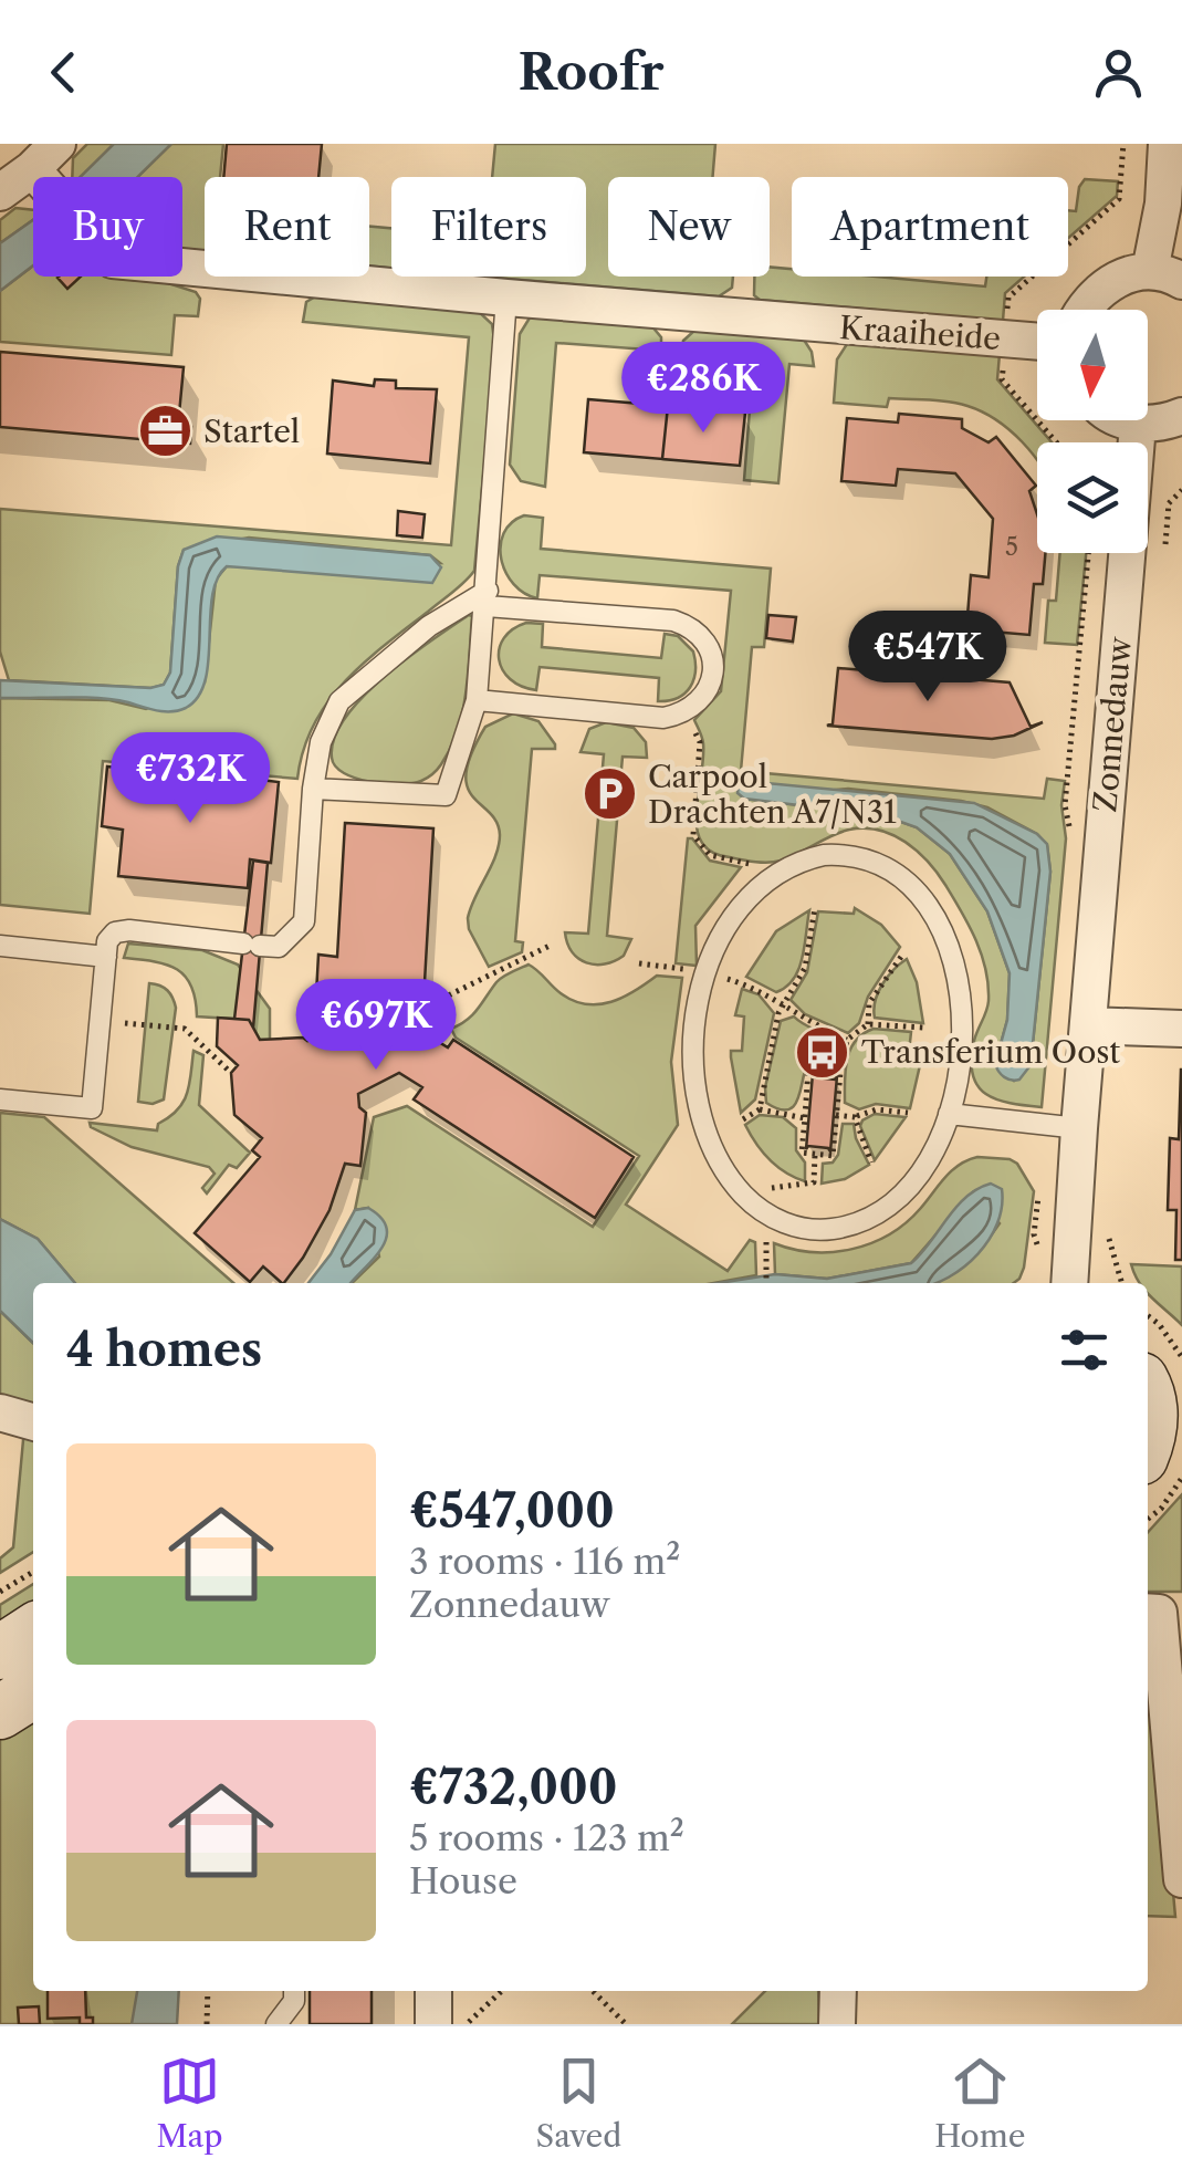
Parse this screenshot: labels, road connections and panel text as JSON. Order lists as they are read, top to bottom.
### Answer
{
  "streets": {
    "street": ["Kraaiheide", "Zonnedauw"]
  },
  "places": {
    "office": ["Startel"],
    "parking": ["Carpool Drachten A7/N31"],
    "bus stop": ["Transferium Oost"]
  },
  "house_numbers": ["5"],
  "north": "bottom",
  "page": {
    "header": "Roofr",
    "chip": [
      "Buy",
      "Rent",
      "Filters",
      "New",
      "Apartment"
    ],
    "price": [
      "€286K",
      "€547K",
      "€732K",
      "€697K"
    ],
    "heading": "4 homes",
    "list": [
      {
        "name": "€547,000",
        "note": "3 rooms · 116 m² · Zonnedauw"
      },
      {
        "name": "€732,000",
        "note": "5 rooms · 123 m² · House"
      }
    ],
    "tabs": ["Map", "Saved", "Home"]
  }
}
